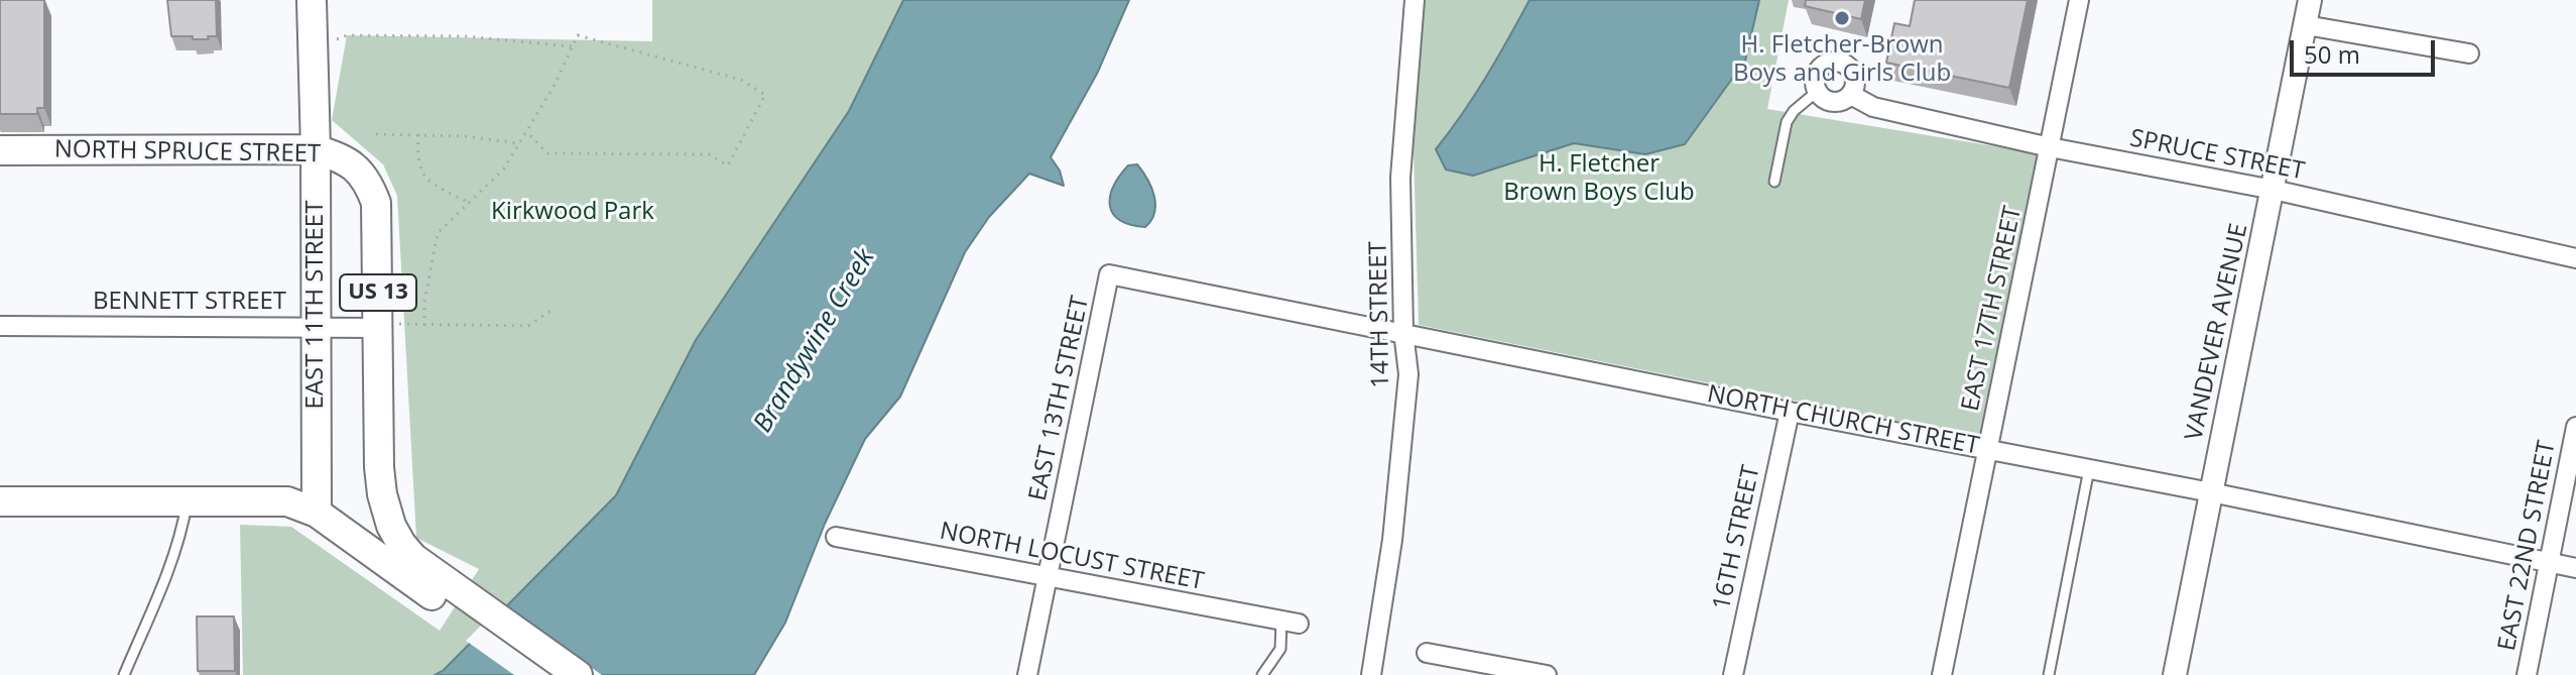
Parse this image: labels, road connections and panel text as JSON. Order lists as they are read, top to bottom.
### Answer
{
  "streets": {
    "main road": ["NORTH SPRUCE STREET", "US 13", "EAST 11TH STREET"],
    "street": [
      "SPRUCE STREET",
      "BENNETT STREET",
      "EAST 17TH STREET",
      "14TH STREET",
      "VANDEVER AVENUE",
      "EAST 13TH STREET",
      "NORTH CHURCH STREET",
      "16TH STREET",
      "EAST 22ND STREET",
      "NORTH LOCUST STREET"
    ]
  },
  "crossings": [
    ["NORTH SPRUCE STREET", "US 13"],
    ["NORTH SPRUCE STREET", "BENNETT STREET"],
    ["NORTH SPRUCE STREET", "EAST 11TH STREET"],
    ["SPRUCE STREET", "EAST 17TH STREET"],
    ["SPRUCE STREET", "VANDEVER AVENUE"],
    ["US 13", "EAST 11TH STREET"],
    ["BENNETT STREET", "EAST 11TH STREET"],
    ["EAST 17TH STREET", "NORTH CHURCH STREET"],
    ["14TH STREET", "NORTH CHURCH STREET"],
    ["VANDEVER AVENUE", "NORTH CHURCH STREET"],
    ["EAST 13TH STREET", "NORTH CHURCH STREET"],
    ["EAST 13TH STREET", "NORTH LOCUST STREET"],
    ["NORTH CHURCH STREET", "16TH STREET"],
    ["NORTH CHURCH STREET", "EAST 22ND STREET"]
  ],
  "water": ["Brandywine Creek"],
  "parks": ["H. Fletcher Brown Boys Club", "Kirkwood Park"],
  "places": ["H. Fletcher-Brown Boys and Girls Club"],
  "scale_bar": "50 m"
}
